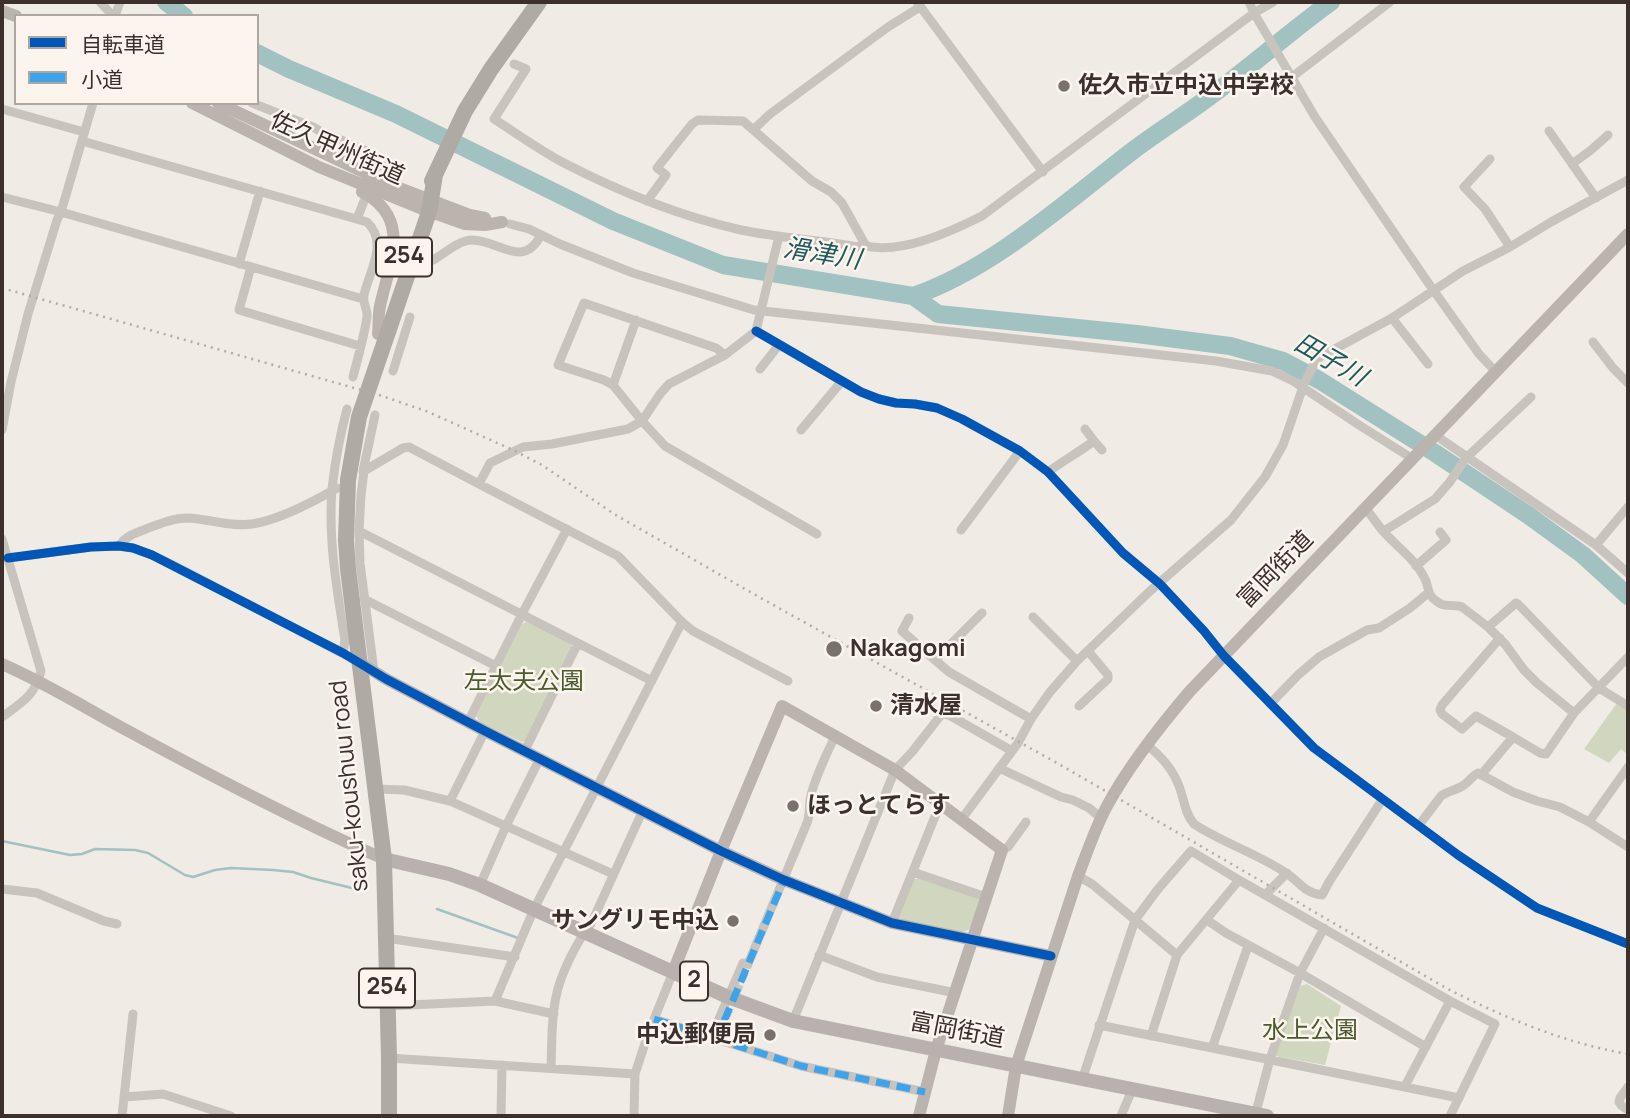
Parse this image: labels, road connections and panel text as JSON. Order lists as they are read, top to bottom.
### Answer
{
  "streets": {
    "highway": ["254", "saku-koushuu road"],
    "main road": ["佐久甲州街道", "富岡街道", "2"]
  },
  "crossings": [
    ["佐久甲州街道", "254"],
    ["佐久甲州街道", "saku-koushuu road"],
    ["254", "saku-koushuu road"],
    ["富岡街道", "saku-koushuu road"],
    ["富岡街道", "2"]
  ],
  "water": ["滑津川", "田子川"],
  "parks": ["左太夫公園", "水上公園"],
  "places": [
    "佐久市立中込中学校",
    "Nakagomi",
    "清水屋",
    "ほっとてらす",
    "サングリモ中込",
    "中込郵便局"
  ],
  "legend": ["自転車道", "小道"]
}
